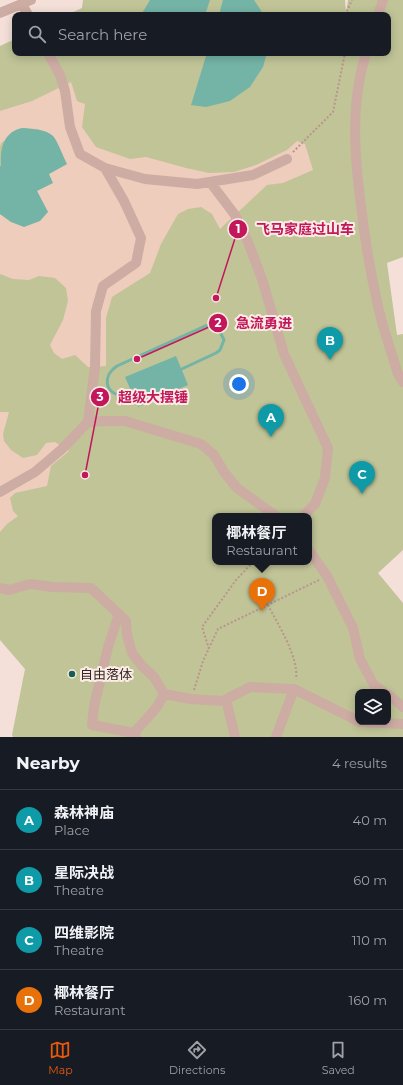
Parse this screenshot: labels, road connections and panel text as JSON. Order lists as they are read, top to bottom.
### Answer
{
  "places": [
    "飞马家庭过山车",
    "急流勇进",
    "超级大摆锤",
    "自由落体"
  ],
  "page": {
    "search": "Search here",
    "pins": [
      "B",
      "A",
      "C",
      "D"
    ],
    "popup": ["椰林餐厅", "Restaurant"],
    "heading": ["Nearby", "4 results"],
    "list": [
      {
        "mark": "A",
        "name": "森林神庙",
        "note": "Place",
        "value": "40 m"
      },
      {
        "mark": "B",
        "name": "星际决战",
        "note": "Theatre",
        "value": "60 m"
      },
      {
        "mark": "C",
        "name": "四维影院",
        "note": "Theatre",
        "value": "110 m"
      },
      {
        "mark": "D",
        "name": "椰林餐厅",
        "note": "Restaurant",
        "value": "160 m"
      }
    ],
    "nav": ["Map", "Directions", "Saved"]
  }
}
